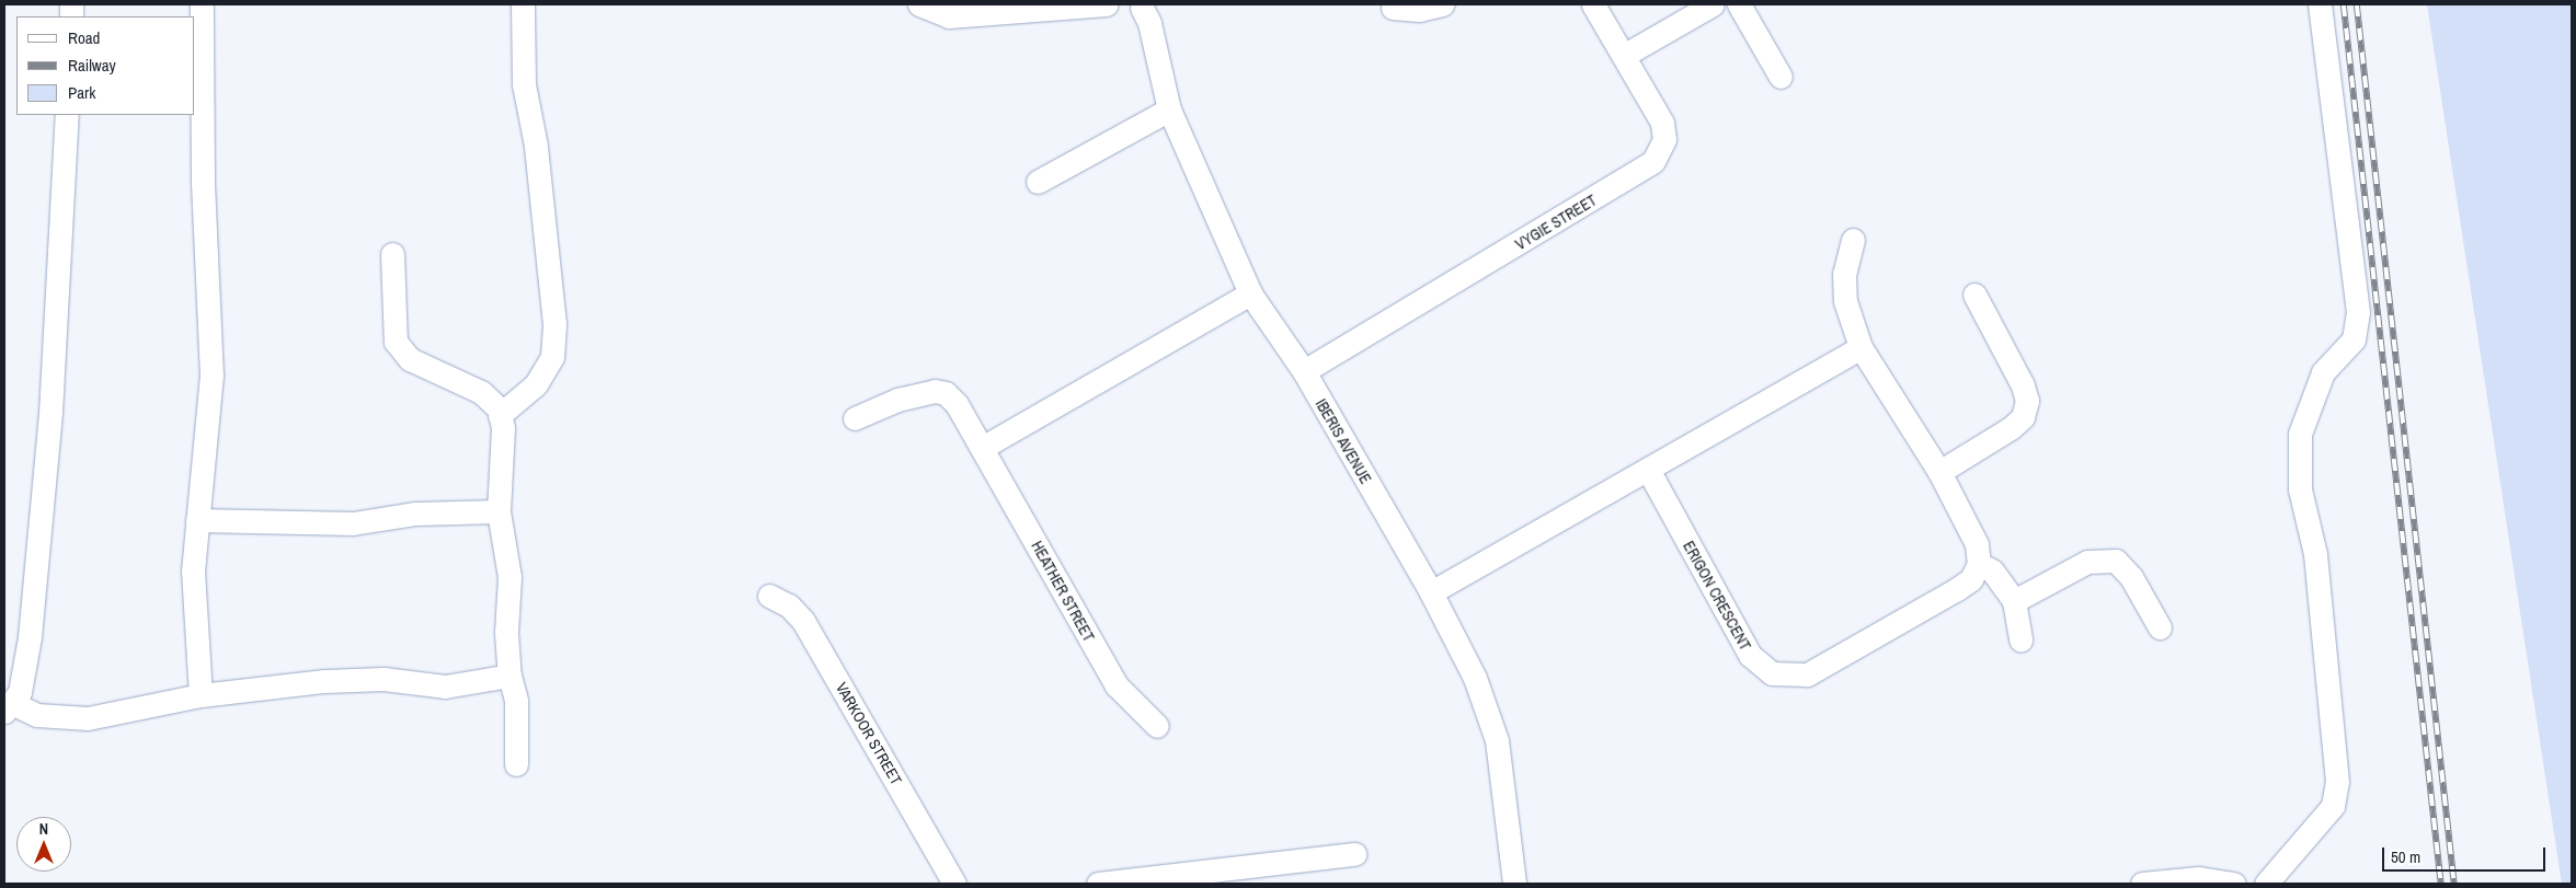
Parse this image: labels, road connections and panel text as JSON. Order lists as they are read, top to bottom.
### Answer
{
  "streets": {
    "street": [
      "VYGIE STREET",
      "IBERIS AVENUE",
      "HEATHER STREET",
      "ERIGON CRESCENT",
      "VARKOOR STREET"
    ]
  },
  "crossings": [
    ["VYGIE STREET", "IBERIS AVENUE"]
  ],
  "legend": ["Road", "Railway", "Park"],
  "scale_bar": "50 m",
  "north": "top"
}
